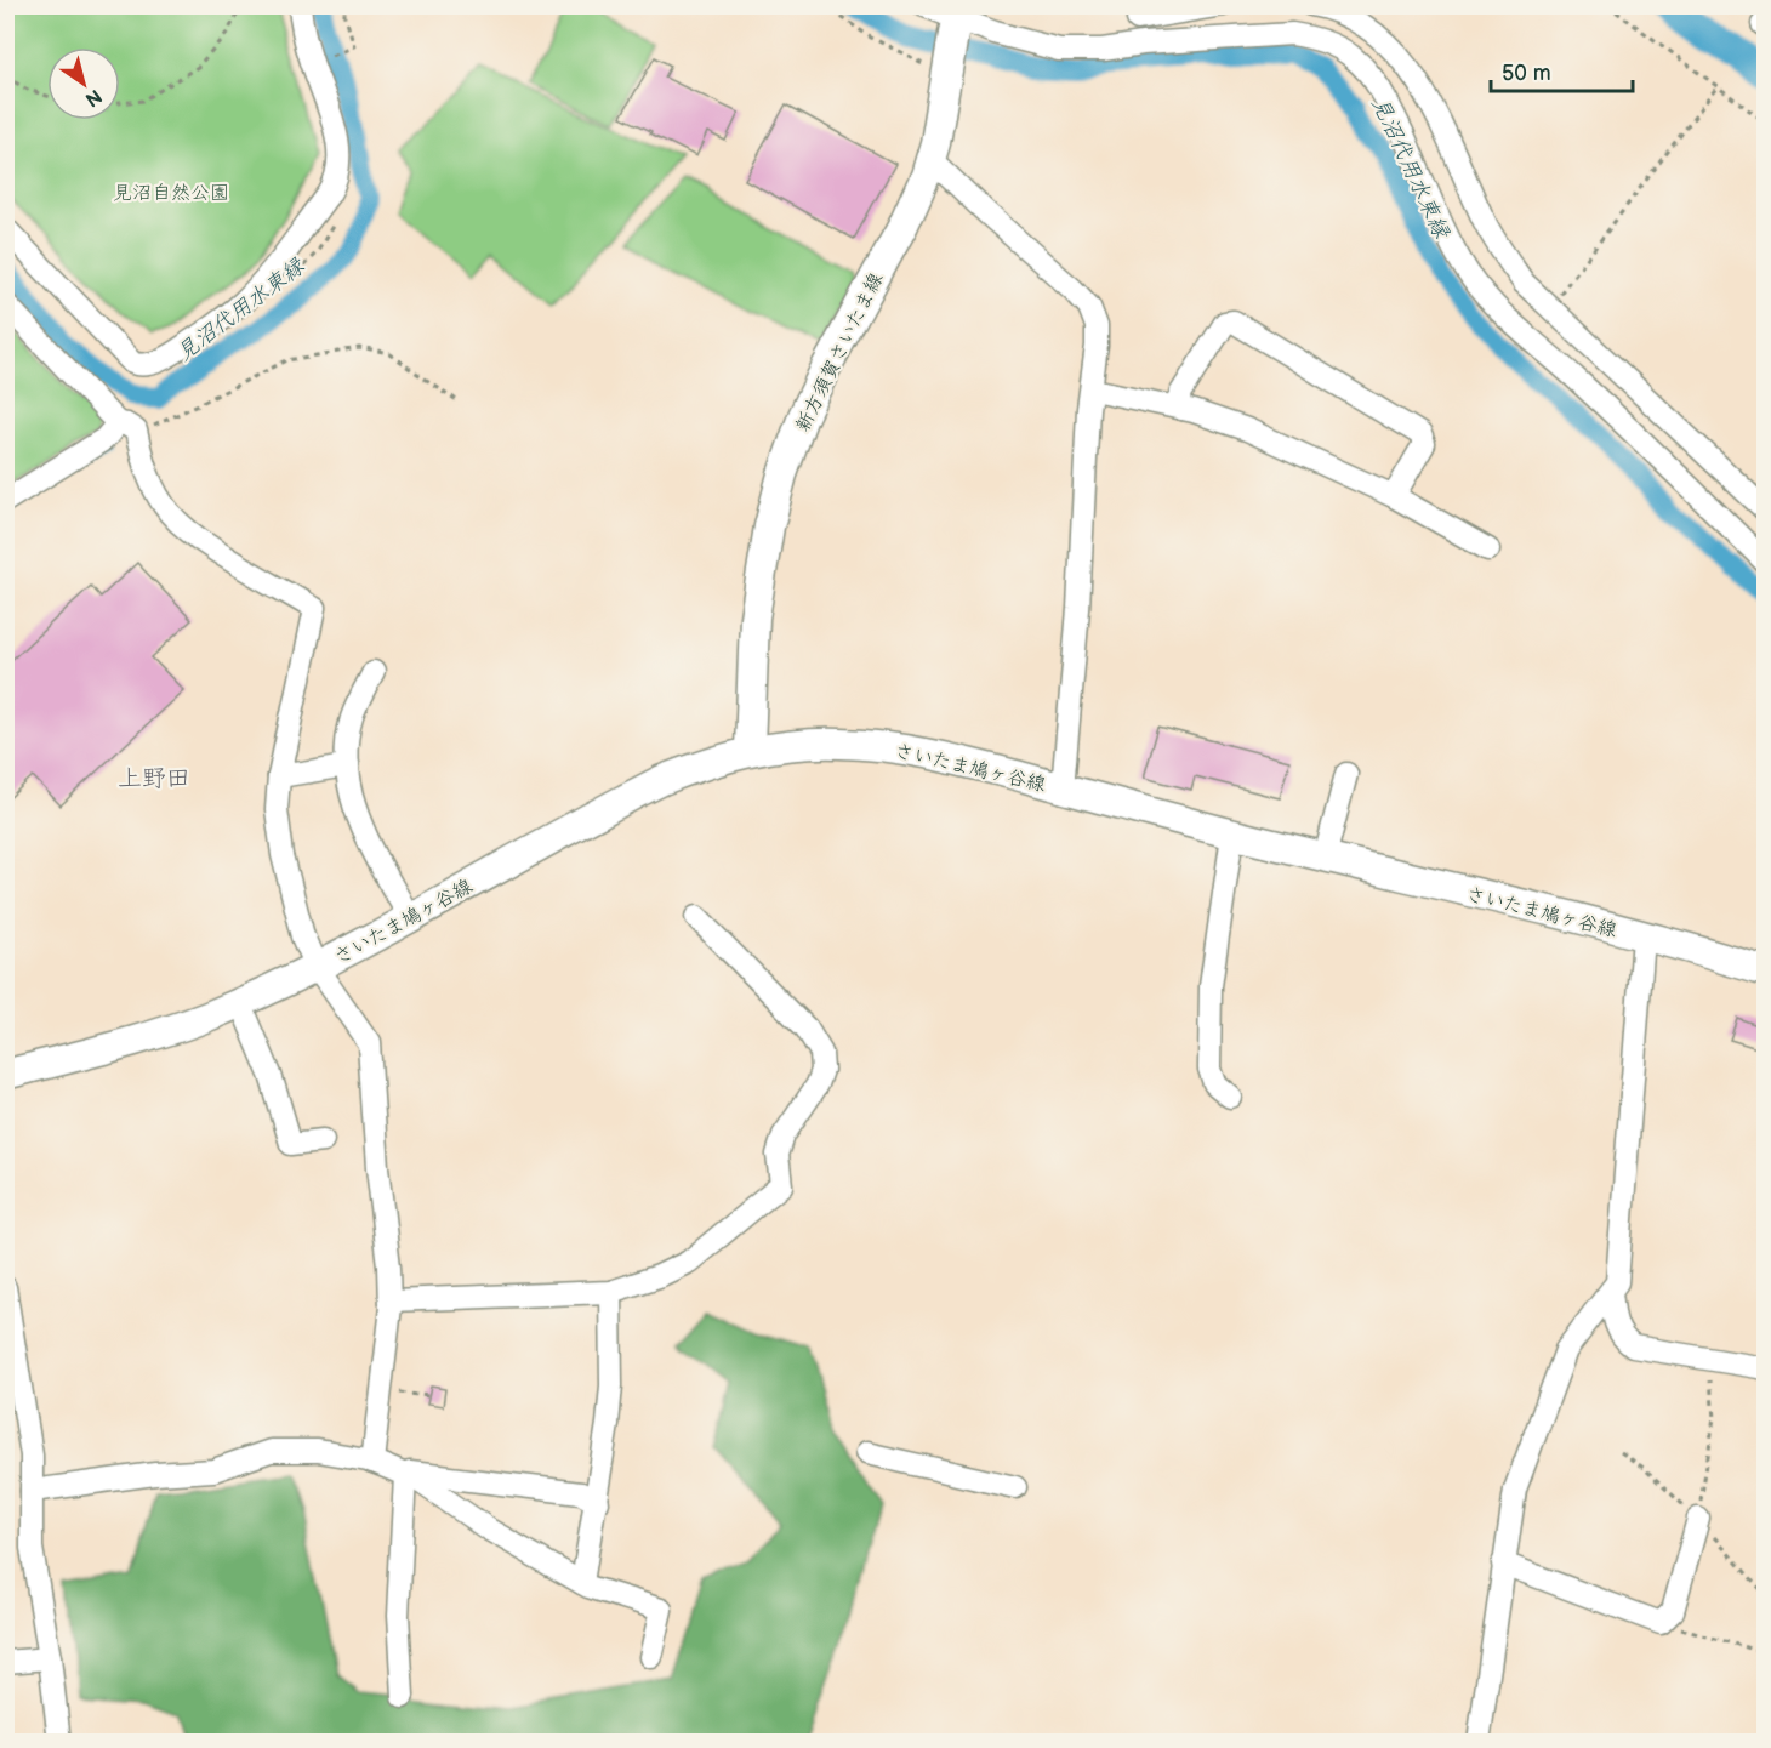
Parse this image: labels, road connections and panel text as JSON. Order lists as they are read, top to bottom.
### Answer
{
  "streets": {
    "main road": ["新方須賀さいたま線", "さいたま鳩ヶ谷線"]
  },
  "crossings": [
    ["新方須賀さいたま線", "さいたま鳩ヶ谷線"]
  ],
  "districts": ["上野田"],
  "water": ["見沼代用水東縁"],
  "parks": ["見沼自然公園"],
  "scale_bar": "50 m",
  "north": "bottom right"
}
